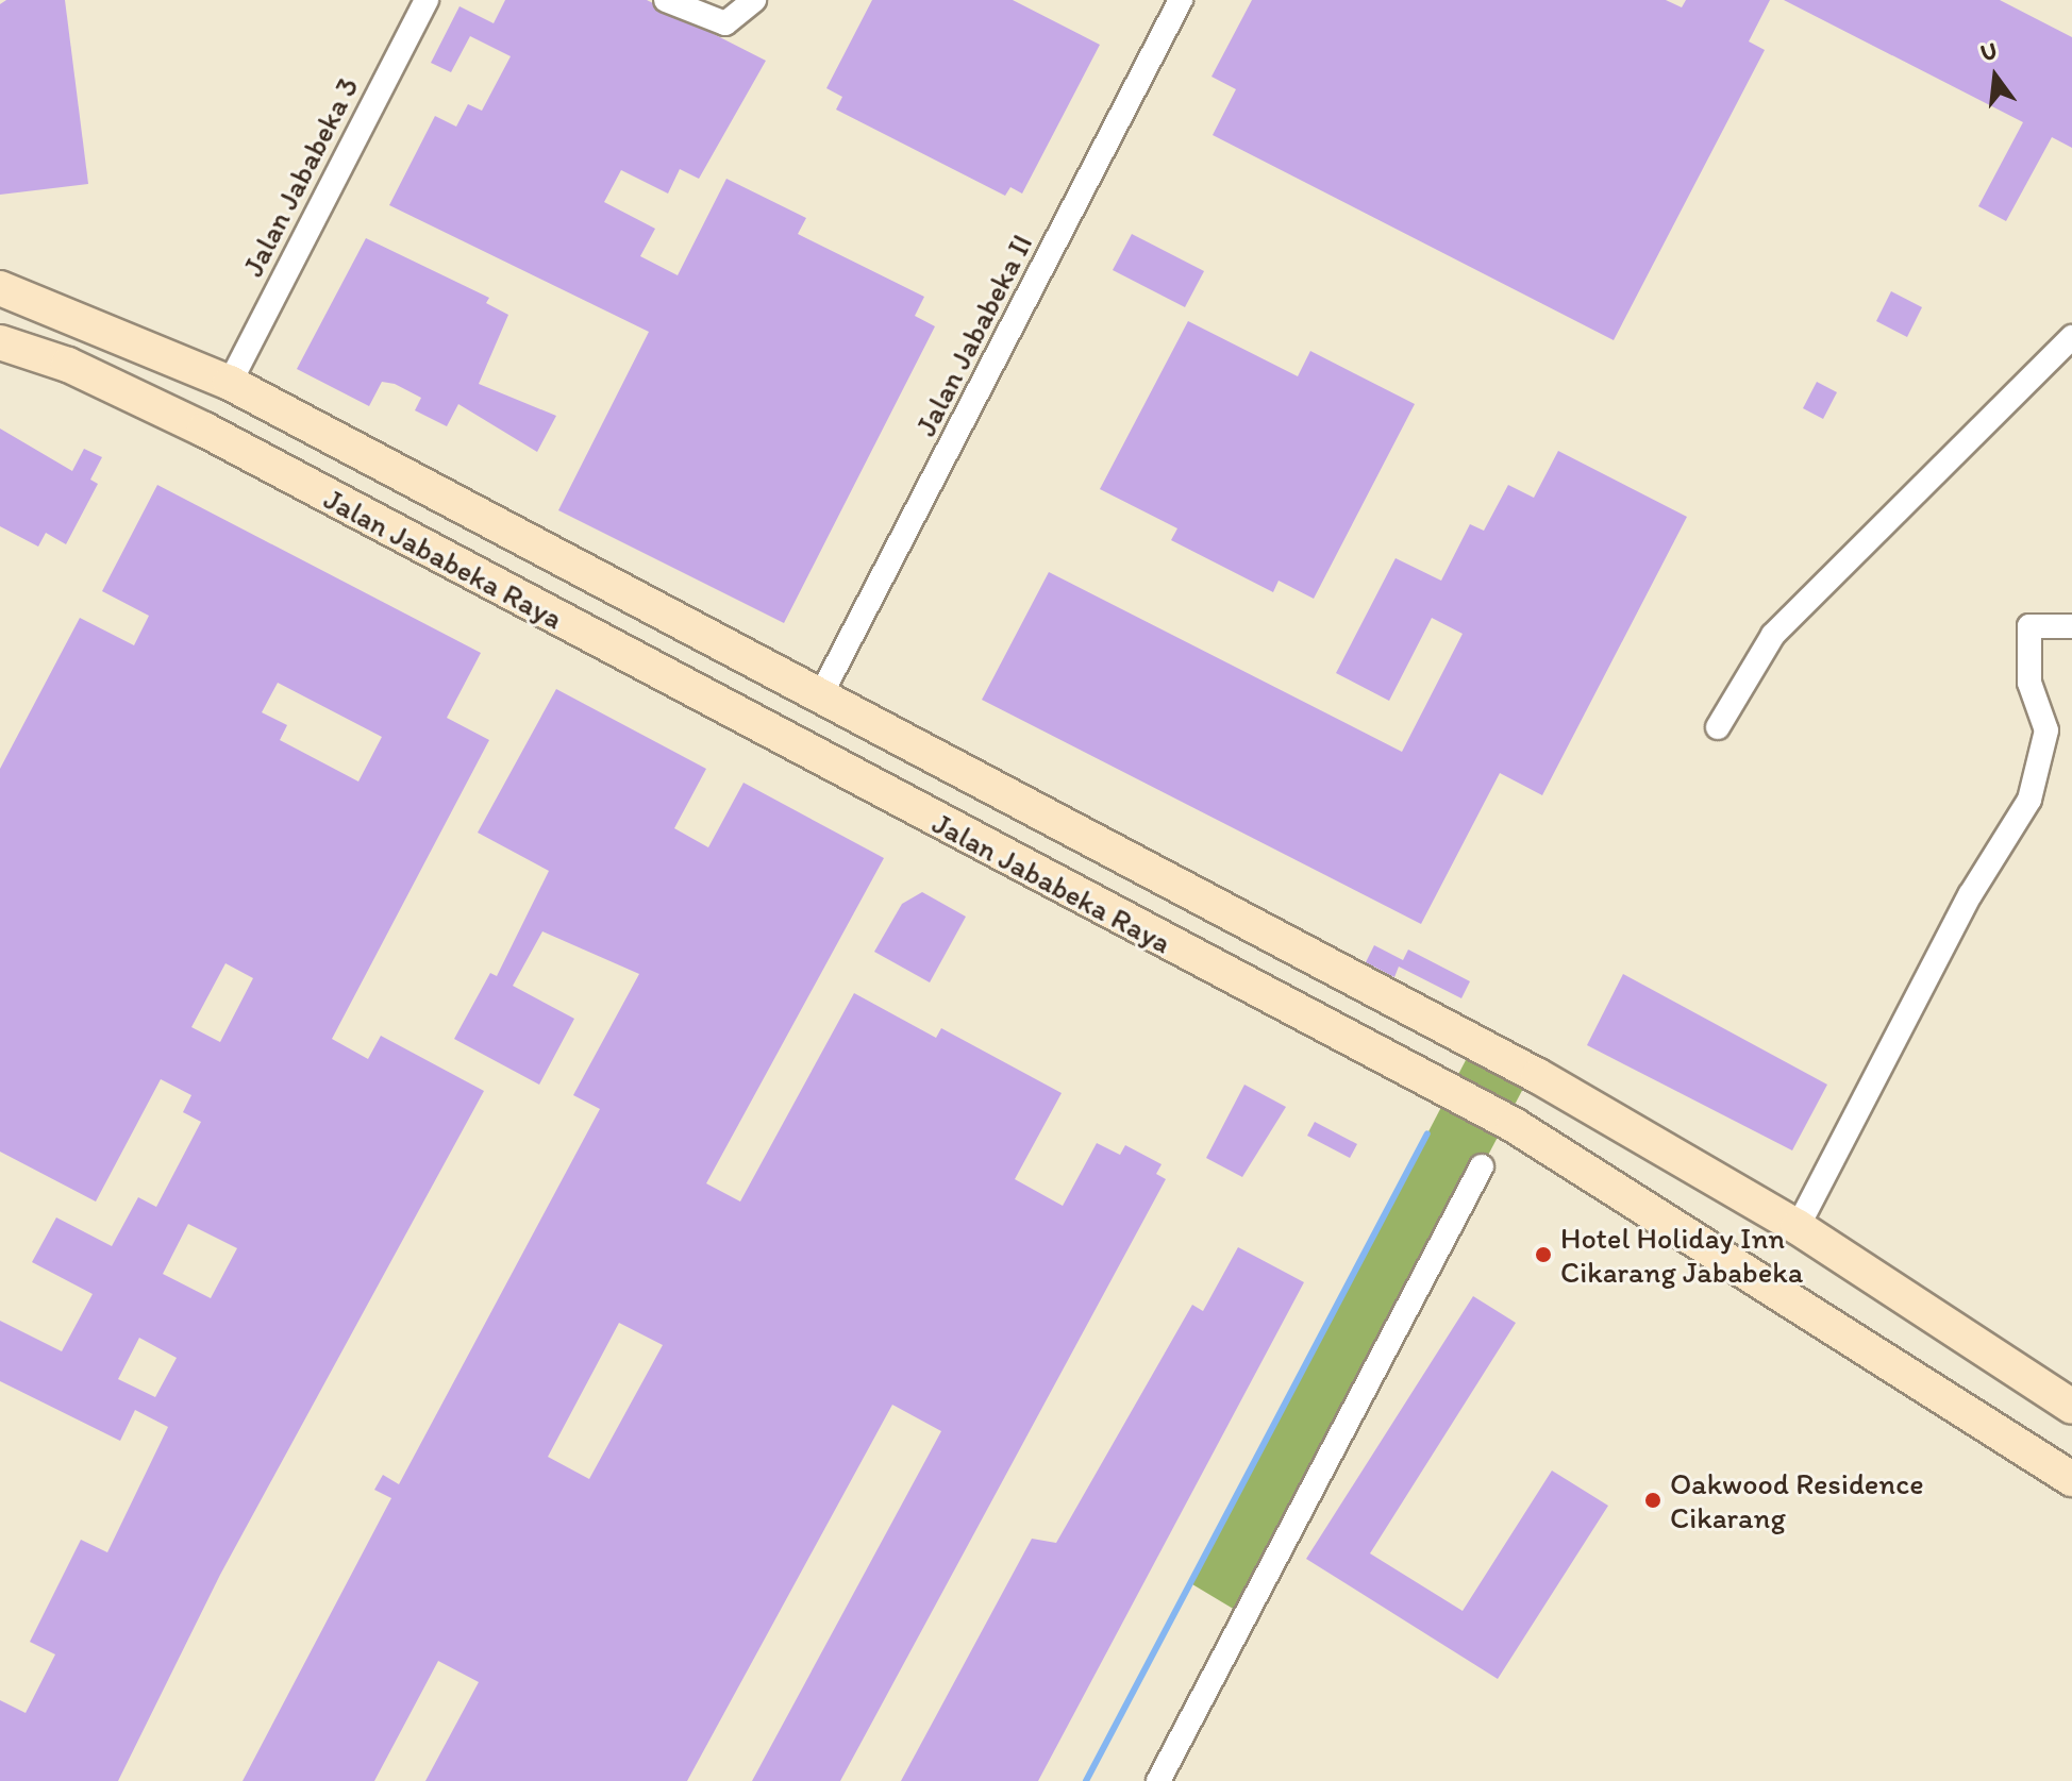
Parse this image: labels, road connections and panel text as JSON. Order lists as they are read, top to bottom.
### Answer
{
  "streets": {
    "main road": ["Jalan Jababeka Raya"],
    "street": ["Jalan Jababeka 3", "Jalan Jababeka II"]
  },
  "crossings": [
    ["Jalan Jababeka 3", "Jalan Jababeka Raya"],
    ["Jalan Jababeka II", "Jalan Jababeka Raya"]
  ],
  "places": ["Hotel Holiday Inn Cikarang Jababeka", "Oakwood Residence Cikarang"],
  "north": "top"
}
